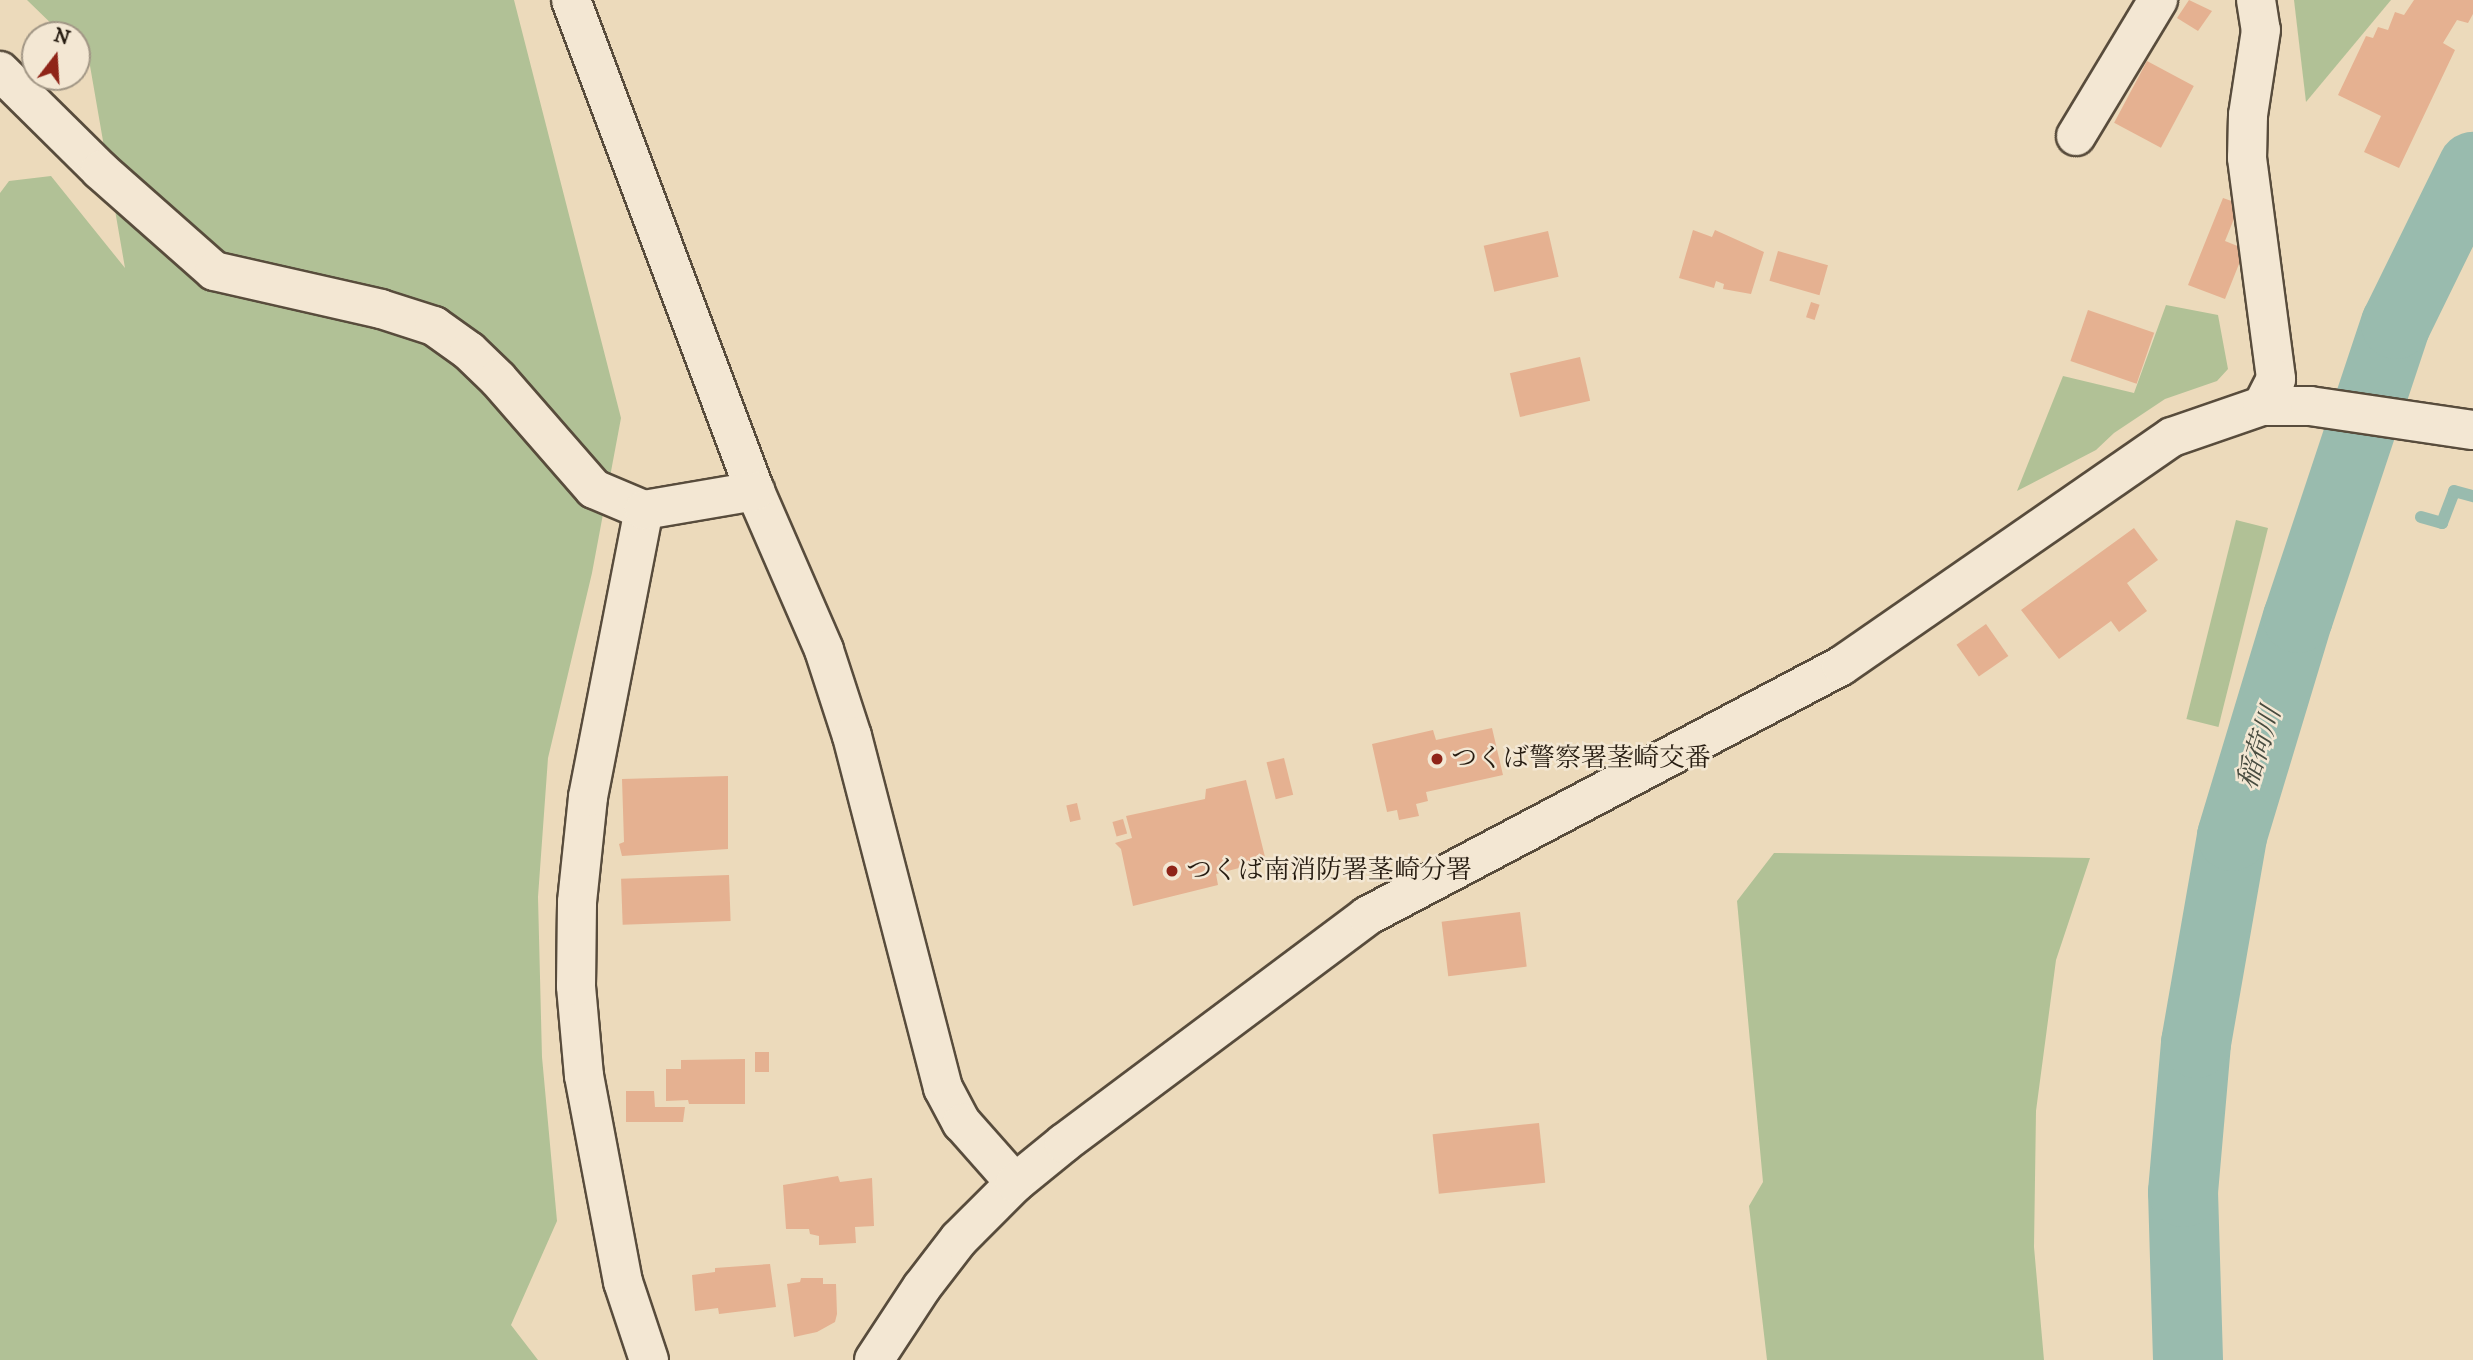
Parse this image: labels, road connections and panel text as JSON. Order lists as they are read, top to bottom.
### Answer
{
  "water": ["稲荷川"],
  "places": ["つくば警察署茎崎交番", "つくば南消防署茎崎分署"],
  "north": "top"
}
